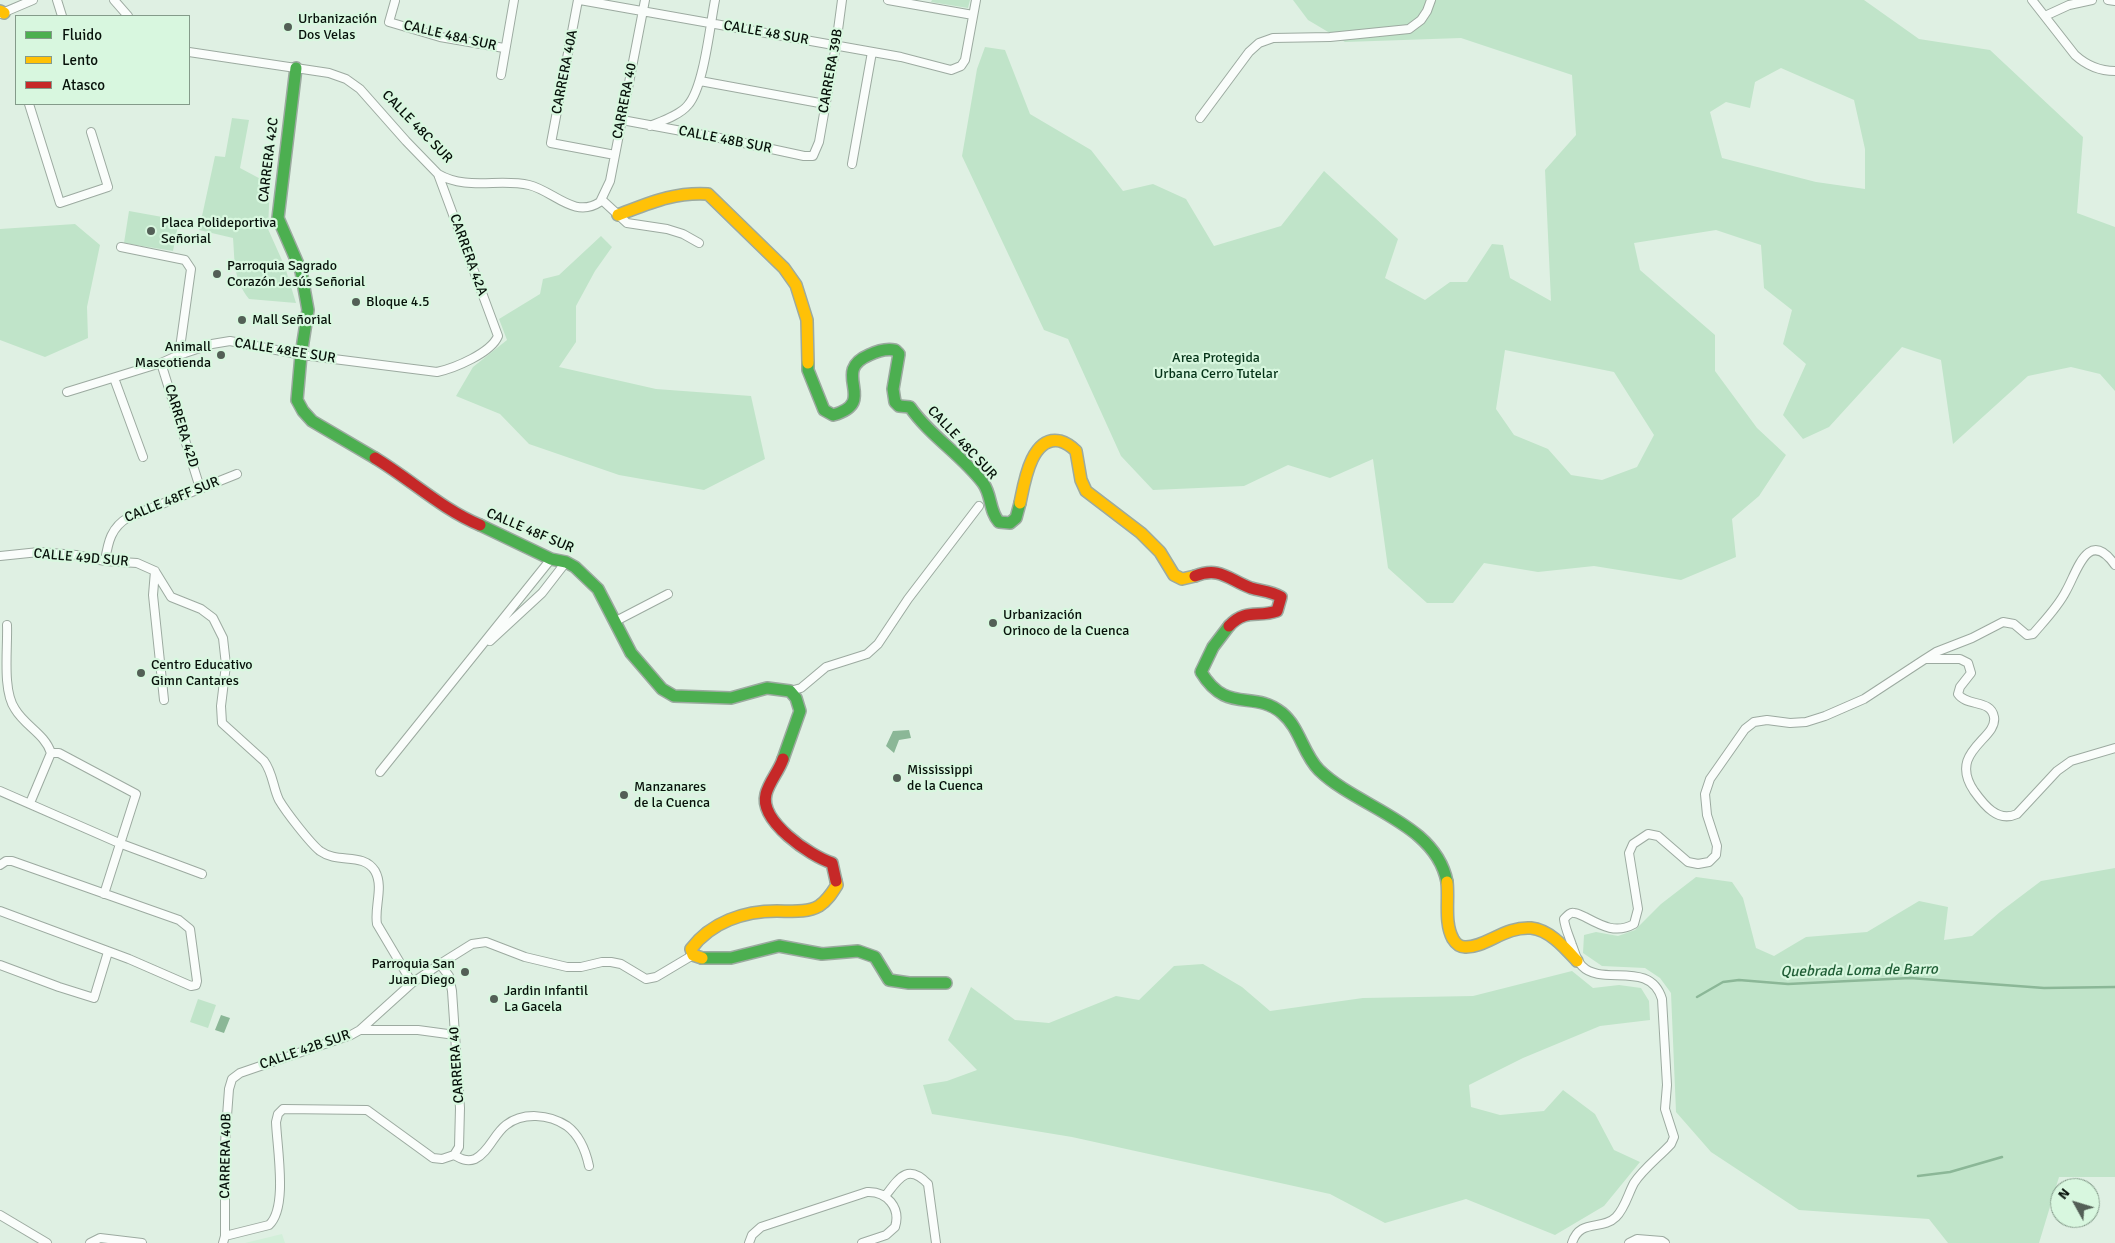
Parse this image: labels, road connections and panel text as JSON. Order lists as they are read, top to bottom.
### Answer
{
  "streets": {
    "street": [
      "CALLE 48 SUR",
      "CALLE 48A SUR",
      "CARRERA 39B",
      "CARRERA 40A",
      "CARRERA 40",
      "CALLE 48C SUR",
      "CALLE 48B SUR",
      "CARRERA 42C",
      "CARRERA 42A",
      "CALLE 48EE SUR",
      "CARRERA 42D",
      "CALLE 48FF SUR",
      "CALLE 48F SUR",
      "CALLE 49D SUR",
      "CALLE 42B SUR",
      "CARRERA 40B"
    ]
  },
  "crossings": [
    ["CALLE 48 SUR", "CARRERA 39B"],
    ["CALLE 48 SUR", "CARRERA 40A"],
    ["CALLE 48 SUR", "CARRERA 40"],
    ["CARRERA 39B", "CALLE 48B SUR"],
    ["CARRERA 40A", "CARRERA 40"],
    ["CARRERA 40", "CALLE 48C SUR"],
    ["CARRERA 40", "CALLE 48B SUR"],
    ["CALLE 48C SUR", "CARRERA 42C"],
    ["CALLE 48C SUR", "CARRERA 42A"],
    ["CARRERA 42C", "CALLE 48EE SUR"],
    ["CARRERA 42C", "CALLE 48F SUR"],
    ["CARRERA 42A", "CALLE 48EE SUR"],
    ["CALLE 48EE SUR", "CARRERA 42D"],
    ["CARRERA 42D", "CALLE 48FF SUR"],
    ["CALLE 48FF SUR", "CALLE 49D SUR"],
    ["CALLE 42B SUR", "CARRERA 40B"]
  ],
  "water": ["Quebrada Loma de Barro"],
  "parks": ["Area Protegida Urbana Cerro Tutelar"],
  "places": [
    "Urbanización Dos Velas",
    "Placa Polideportiva Señorial",
    "Parroquia Sagrado Corazón Jesús Señorial",
    "Bloque 4.5",
    "Mall Señorial",
    "Animall Mascotienda",
    "Urbanización Orinoco de la Cuenca",
    "Centro Educativo Gimn Cantares",
    "Mississippi de la Cuenca",
    "Manzanares de la Cuenca",
    "Parroquia San Juan Diego",
    "Jardin Infantil La Gacela"
  ],
  "legend": ["Fluido", "Lento", "Atasco"],
  "north": "top left"
}
